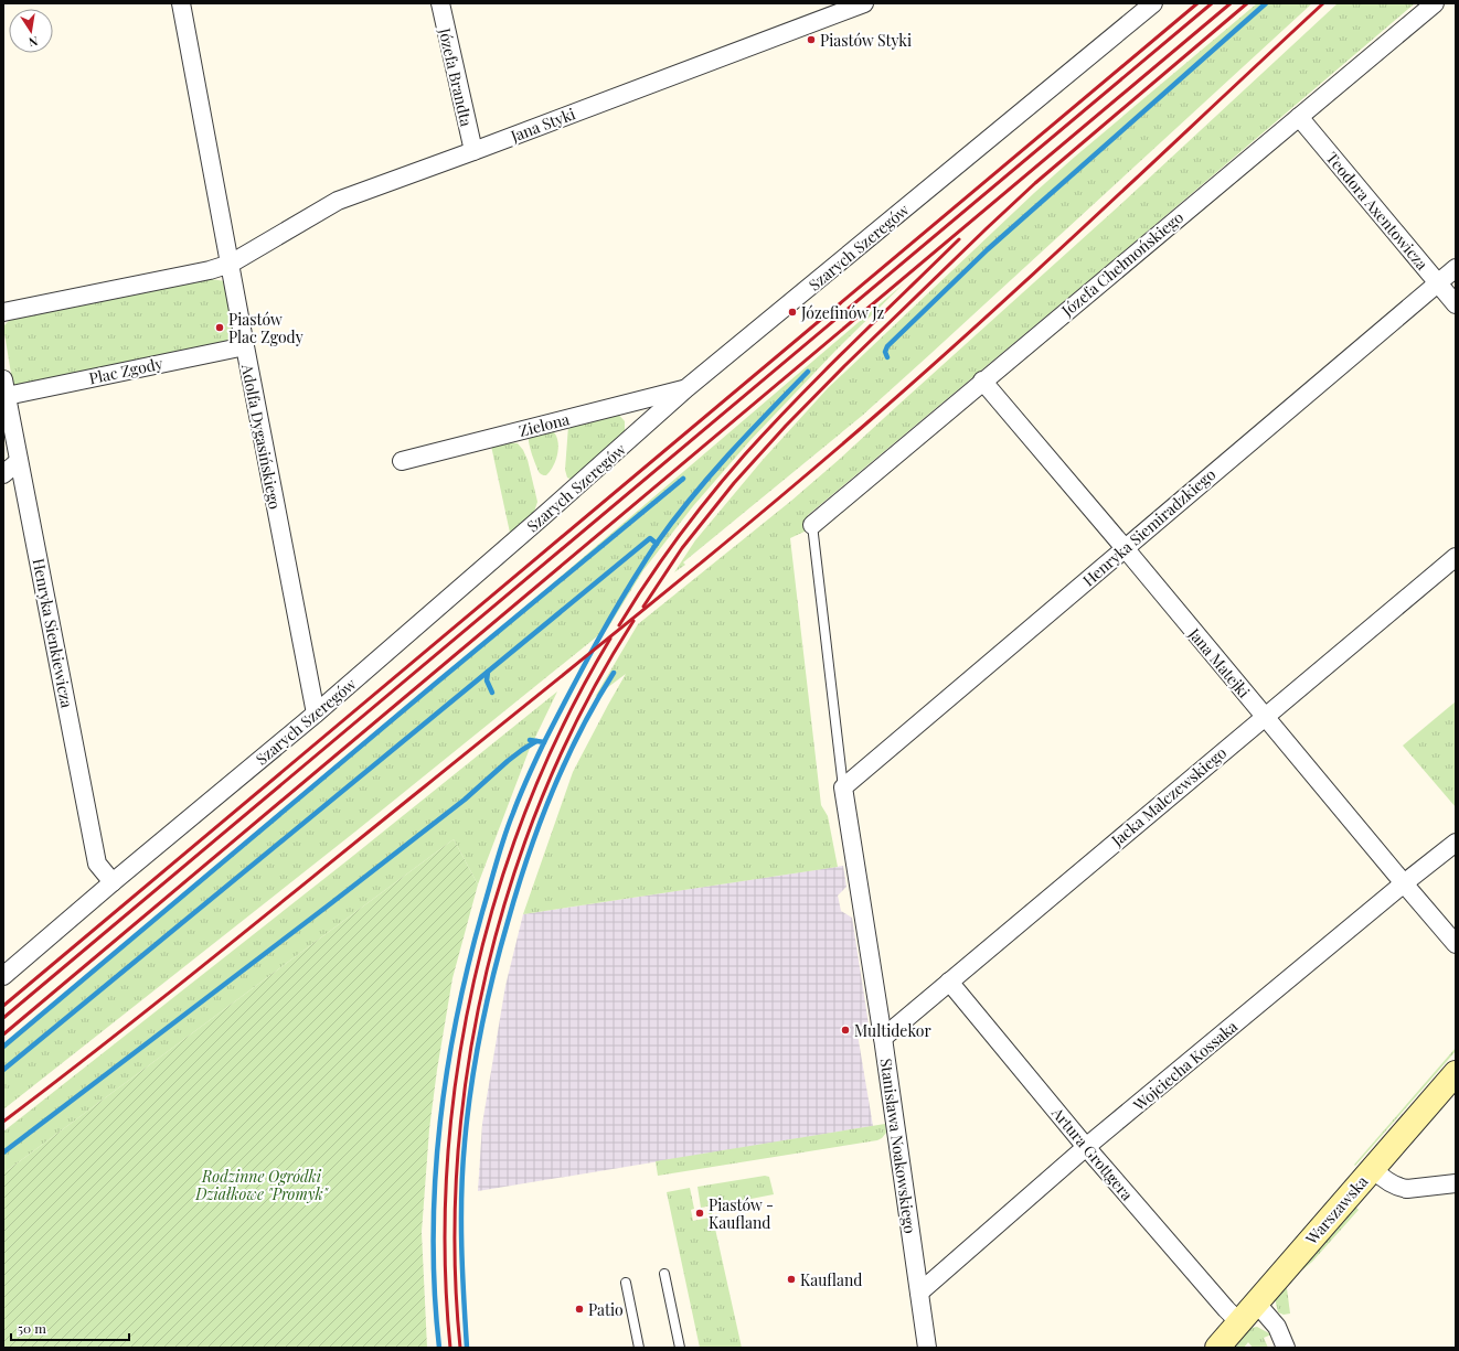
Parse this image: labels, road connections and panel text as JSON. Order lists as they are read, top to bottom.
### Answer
{
  "streets": {
    "street": [
      "Józefa Brandta",
      "Jana Styki",
      "Teodora Axentowicza",
      "Szarych Szeregów",
      "Józefa Chełmońskiego",
      "Plac Zgody",
      "Zielona",
      "Adolfa Dygasińskiego",
      "Henryka Siemiradzkiego",
      "Henryka Sienkiewicza",
      "Jana Matejki",
      "Jacka Malczewskiego",
      "Wojciecha Kossaka",
      "Stanisława Noakowskiego",
      "Artura Grottgera",
      "Warszawska"
    ]
  },
  "crossings": [
    ["Józefa Brandta", "Jana Styki"],
    ["Jana Styki", "Adolfa Dygasińskiego"],
    ["Teodora Axentowicza", "Józefa Chełmońskiego"],
    ["Teodora Axentowicza", "Henryka Siemiradzkiego"],
    ["Szarych Szeregów", "Zielona"],
    ["Szarych Szeregów", "Adolfa Dygasińskiego"],
    ["Szarych Szeregów", "Henryka Sienkiewicza"],
    ["Józefa Chełmońskiego", "Jana Matejki"],
    ["Plac Zgody", "Adolfa Dygasińskiego"],
    ["Plac Zgody", "Henryka Sienkiewicza"],
    ["Henryka Siemiradzkiego", "Jana Matejki"],
    ["Henryka Siemiradzkiego", "Stanisława Noakowskiego"],
    ["Jana Matejki", "Jacka Malczewskiego"],
    ["Jana Matejki", "Wojciecha Kossaka"],
    ["Jacka Malczewskiego", "Stanisława Noakowskiego"],
    ["Jacka Malczewskiego", "Artura Grottgera"],
    ["Wojciecha Kossaka", "Stanisława Noakowskiego"],
    ["Wojciecha Kossaka", "Artura Grottgera"],
    ["Artura Grottgera", "Warszawska"]
  ],
  "parks": ["Rodzinne Ogródki Działkowe \"Promyk\""],
  "places": [
    "Piastów Styki",
    "Józefinów Jz",
    "Piastów Plac Zgody",
    "Multidekor",
    "Piastów - Kaufland",
    "Kaufland",
    "Patio"
  ],
  "scale_bar": "50 m",
  "north": "bottom"
}
